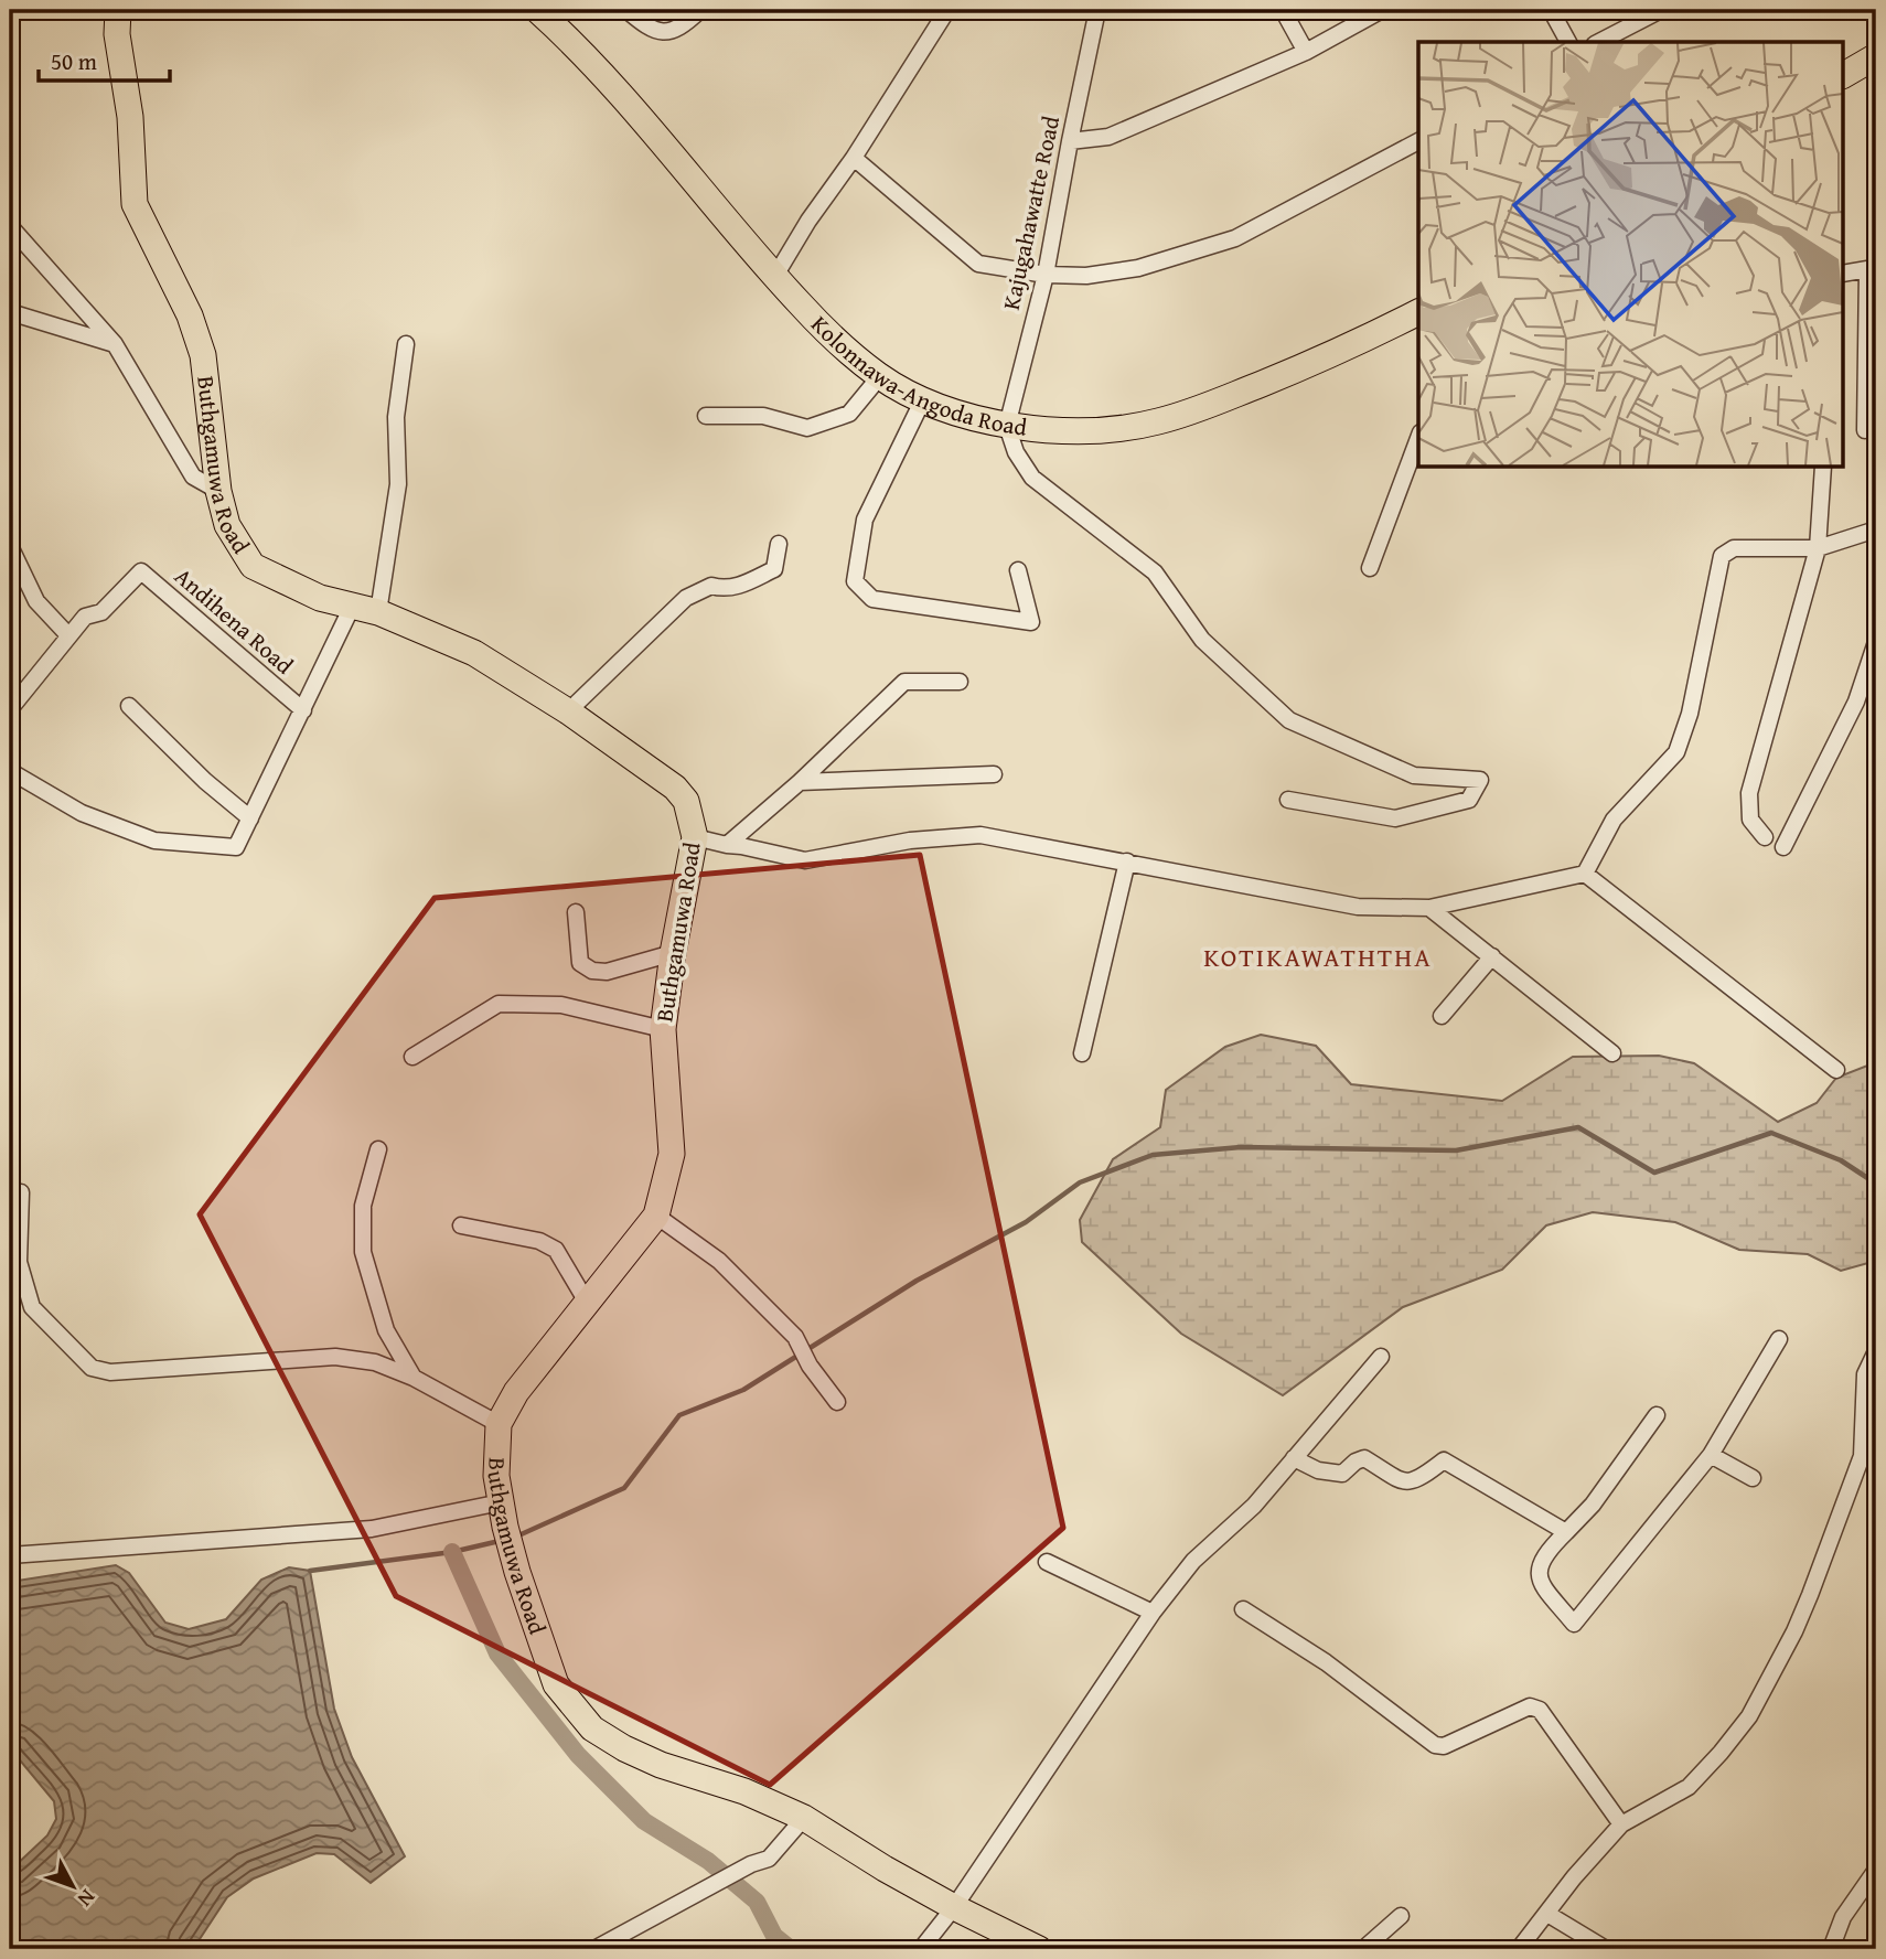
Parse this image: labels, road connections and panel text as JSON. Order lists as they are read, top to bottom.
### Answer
{
  "streets": {
    "main road": ["Kolonnawa-Angoda Road", "Buthgamuwa Road"],
    "street": ["Kajugahawatte Road", "Andihena Road"]
  },
  "crossings": [
    ["Kajugahawatte Road", "Kolonnawa-Angoda Road"]
  ],
  "districts": ["KOTIKAWATHTHA"],
  "scale_bar": "50 m",
  "north": "bottom right"
}
